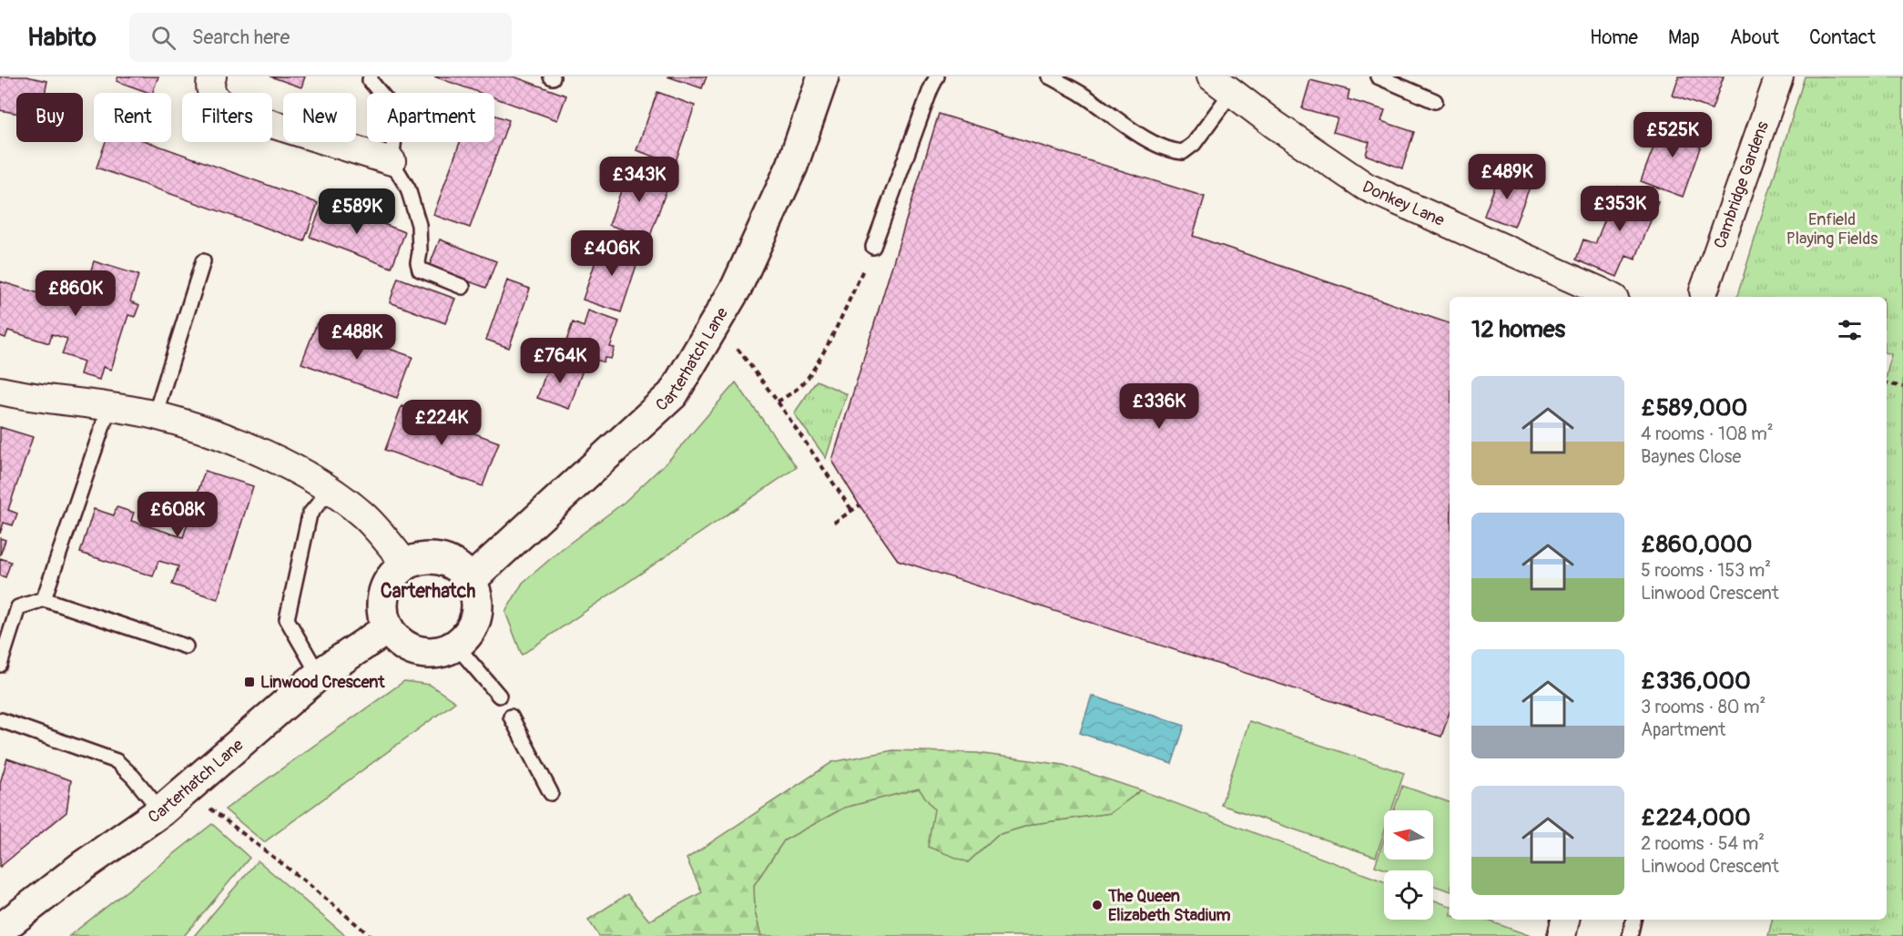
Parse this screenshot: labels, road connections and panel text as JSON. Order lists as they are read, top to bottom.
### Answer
{
  "streets": {
    "street": ["Cambridge Gardens", "Donkey Lane", "Carterhatch Lane"]
  },
  "districts": ["Carterhatch"],
  "parks": ["Enfield Playing Fields"],
  "places": {
    "transit": ["Linwood Crescent"],
    "other": ["The Queen Elizabeth Stadium"]
  },
  "north": "left",
  "page": {
    "header": "Habito",
    "search": "Search here",
    "nav": [
      "Home",
      "Map",
      "About",
      "Contact"
    ],
    "chip": [
      "Buy",
      "Rent",
      "Filters",
      "New",
      "Apartment"
    ],
    "price": [
      "£525K",
      "£489K",
      "£343K",
      "£353K",
      "£589K",
      "£406K",
      "£860K",
      "£488K",
      "£764K",
      "£336K",
      "£224K",
      "£608K"
    ],
    "heading": "12 homes",
    "list": [
      {
        "name": "£589,000",
        "note": "4 rooms · 108 m² · Baynes Close"
      },
      {
        "name": "£860,000",
        "note": "5 rooms · 153 m² · Linwood Crescent"
      },
      {
        "name": "£336,000",
        "note": "3 rooms · 80 m² · Apartment"
      },
      {
        "name": "£224,000",
        "note": "2 rooms · 54 m² · Linwood Crescent"
      }
    ]
  }
}
